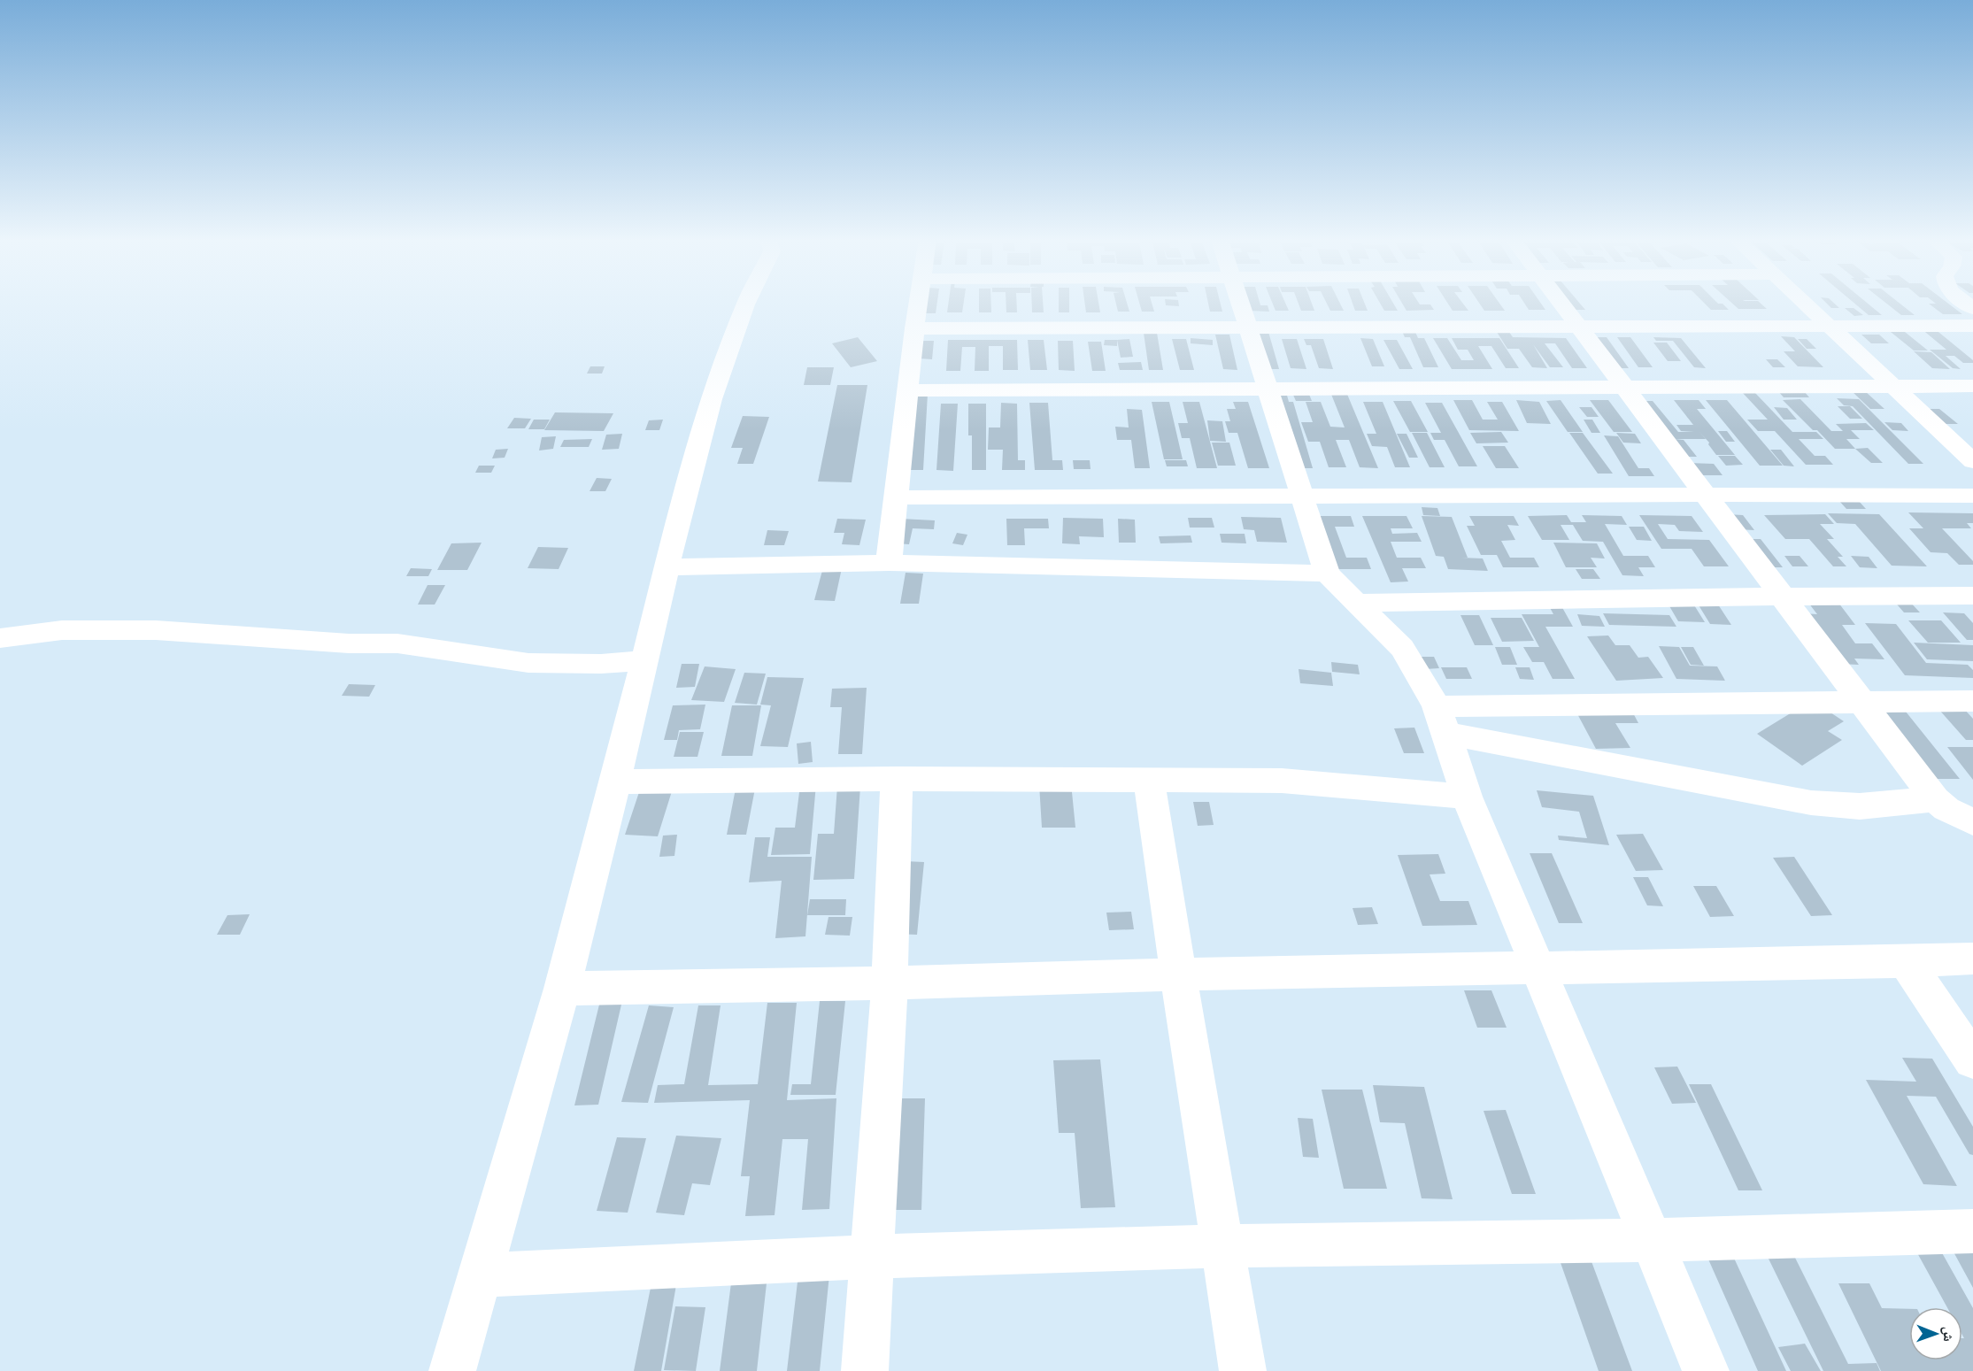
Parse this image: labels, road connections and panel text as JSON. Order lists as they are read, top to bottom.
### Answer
{
  "north": "right"
}
